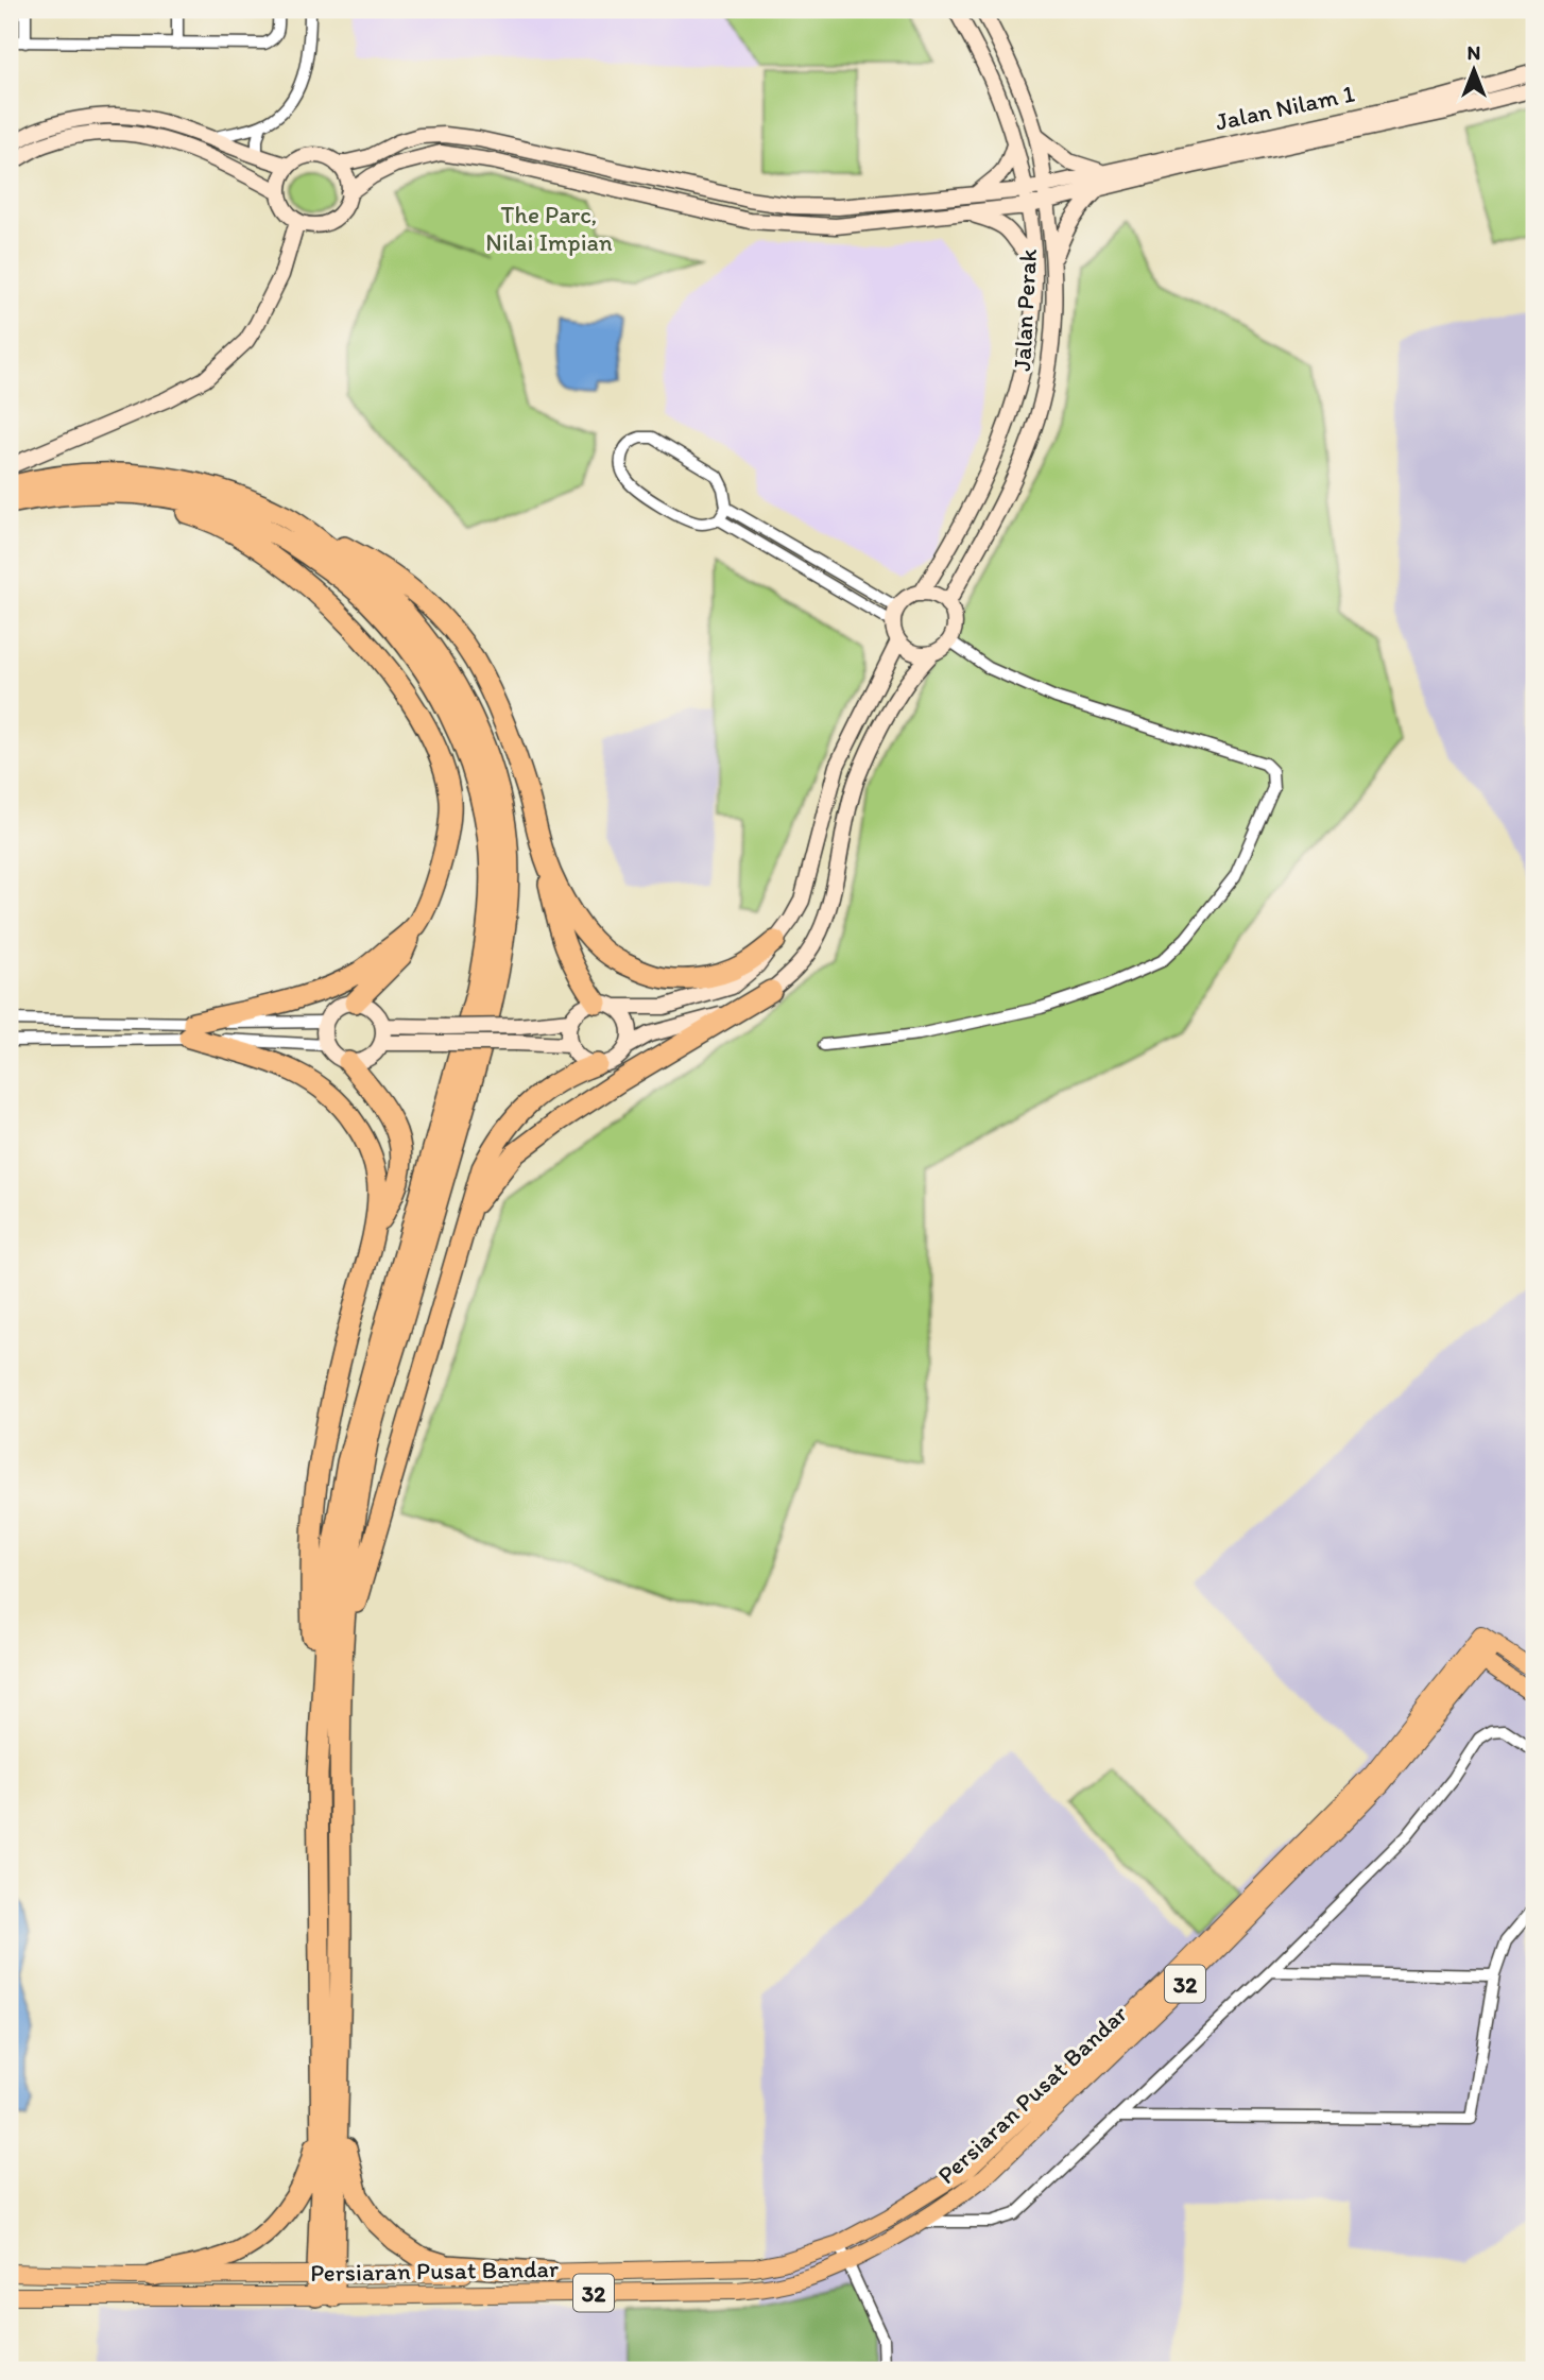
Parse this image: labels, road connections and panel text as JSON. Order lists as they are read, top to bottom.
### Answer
{
  "streets": {
    "main road": [
      "Jalan Nilam 1",
      "Jalan Perak",
      "32",
      "Persiaran Pusat Bandar"
    ]
  },
  "crossings": [
    ["Jalan Nilam 1", "Jalan Perak"]
  ],
  "parks": ["The Parc, Nilai Impian"],
  "north": "top"
}
